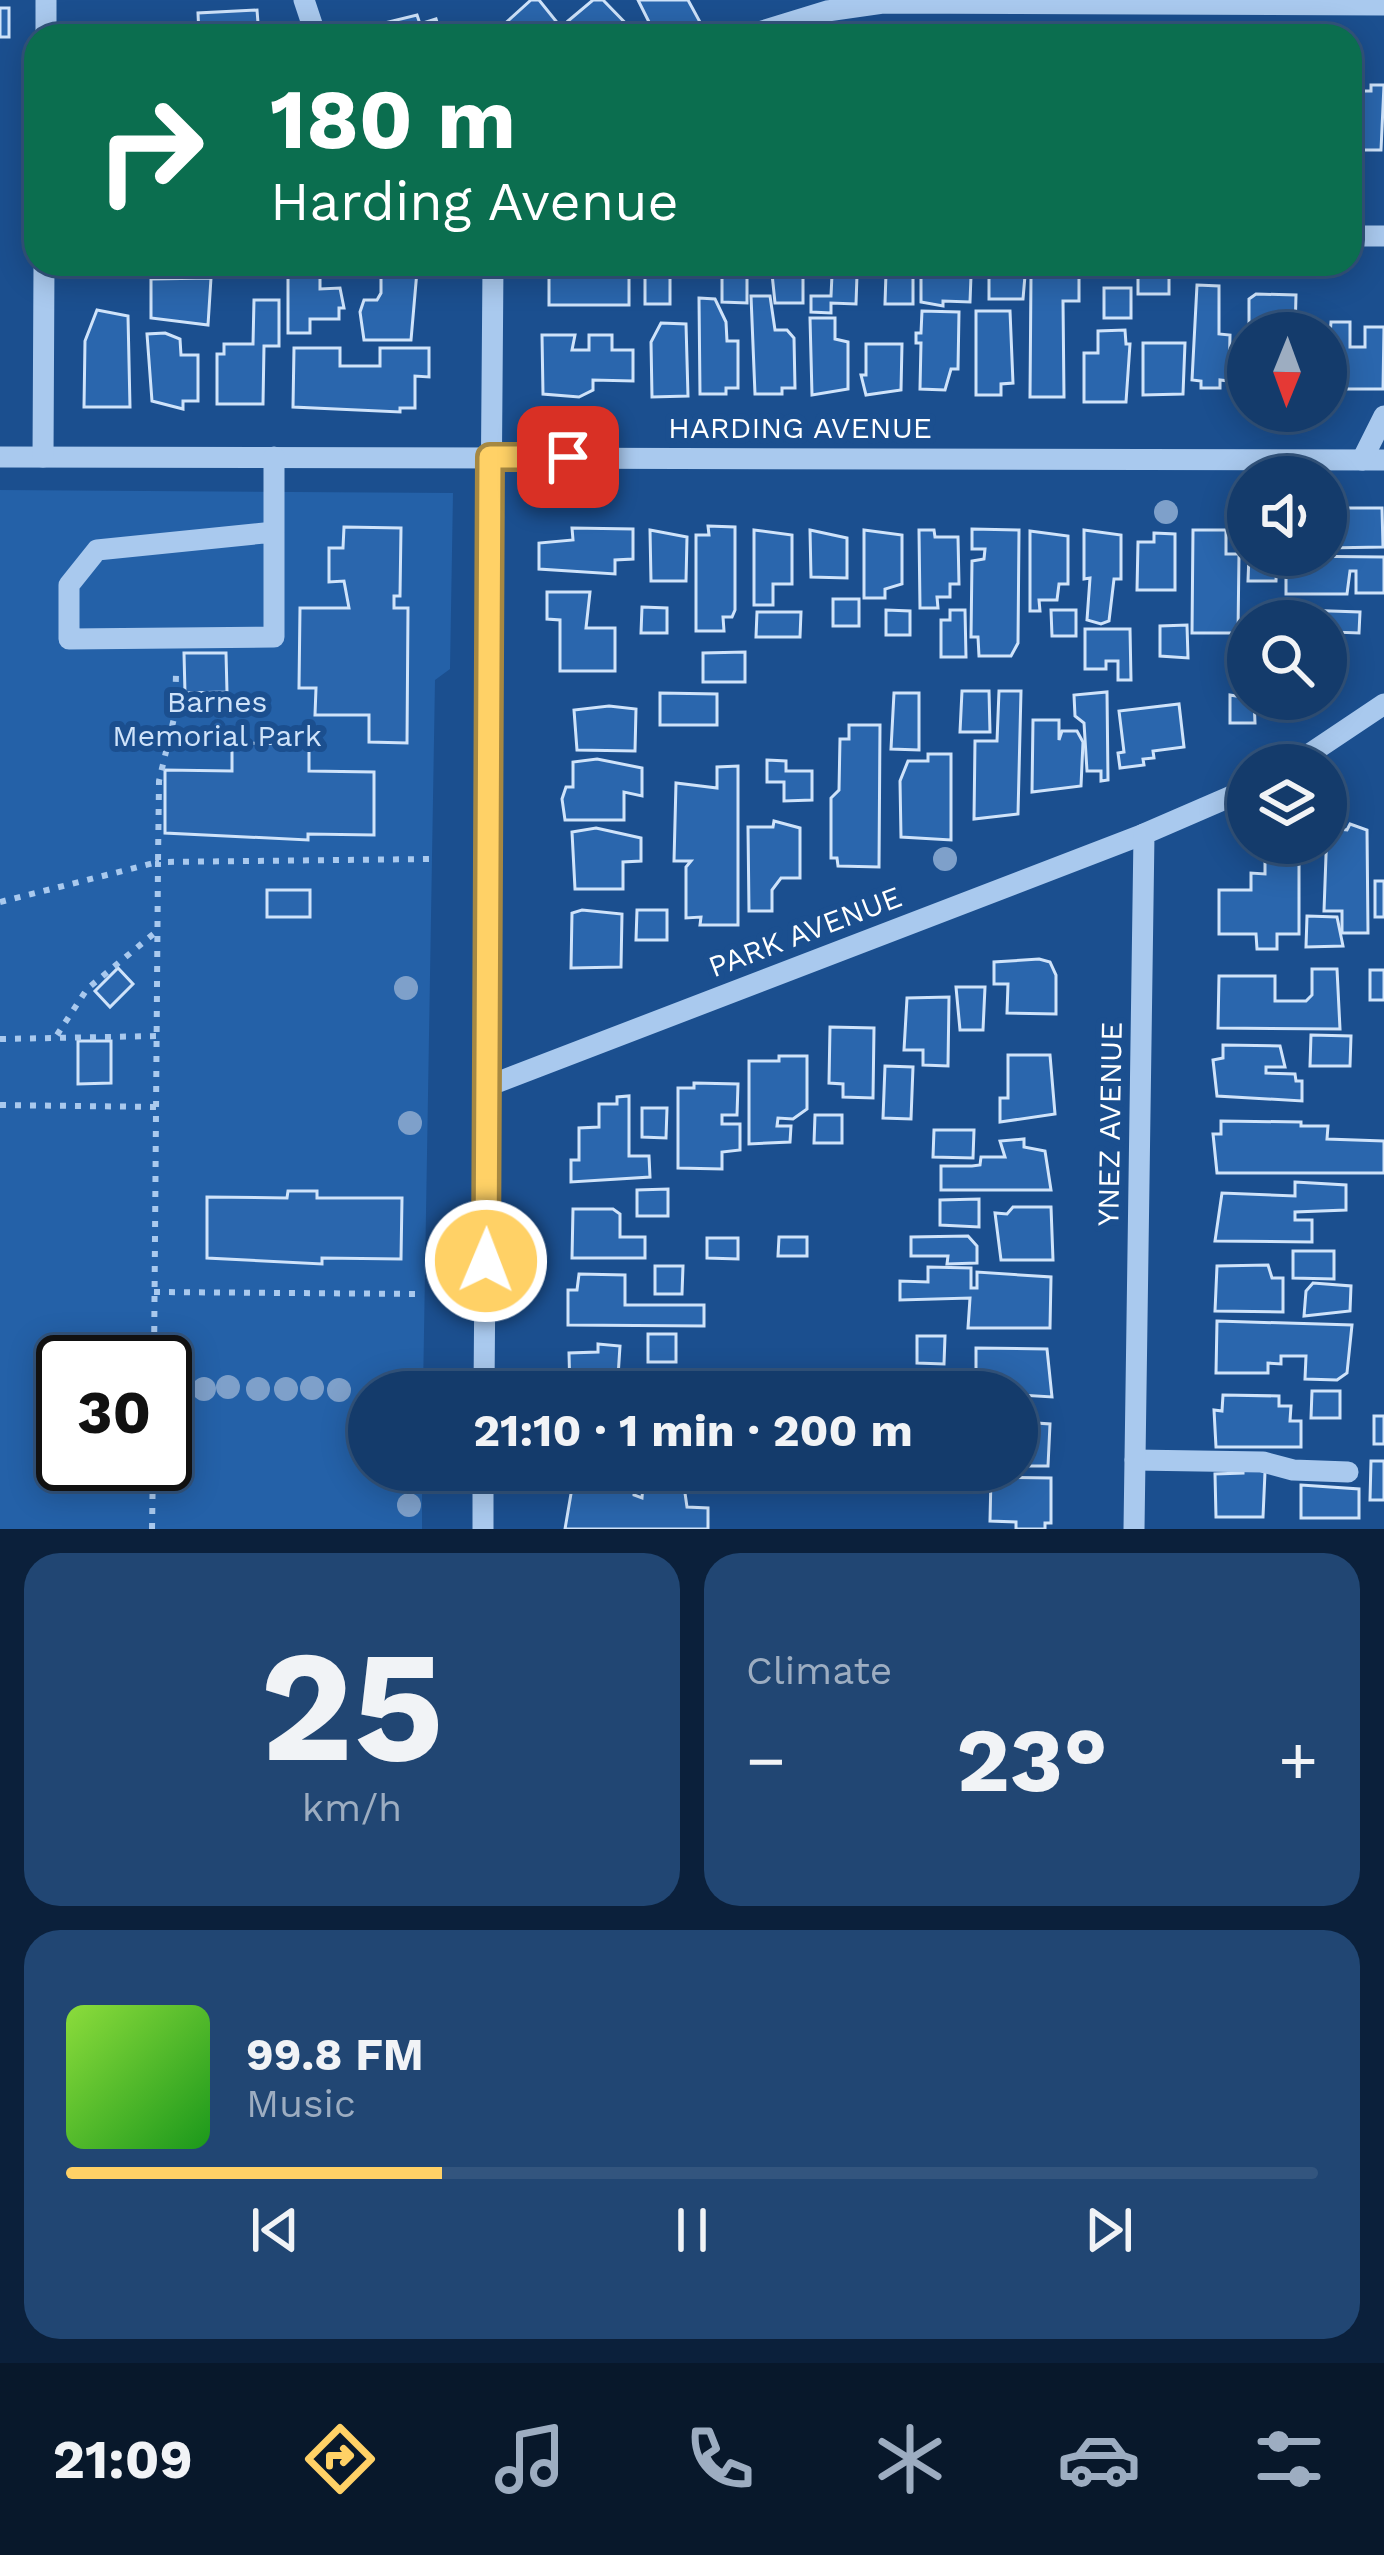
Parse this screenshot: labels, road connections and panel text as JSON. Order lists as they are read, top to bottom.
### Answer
{
  "streets": {
    "street": ["HARDING AVENUE", "PARK AVENUE", "YNEZ AVENUE"]
  },
  "crossings": [
    ["PARK AVENUE", "YNEZ AVENUE"]
  ],
  "parks": ["Barnes Memorial Park"],
  "north": "bottom",
  "page": {
    "turn": ["180 m", "Harding Avenue"],
    "limit": "30",
    "trip": "21:10 · 1 min · 200 m",
    "tile": [
      ["25", "km/h"],
      "Climate"
    ],
    "heat": ["−", "23°", "+"],
    "song": ["99.8 FM", "Music"],
    "tabs": "21:09"
  }
}
